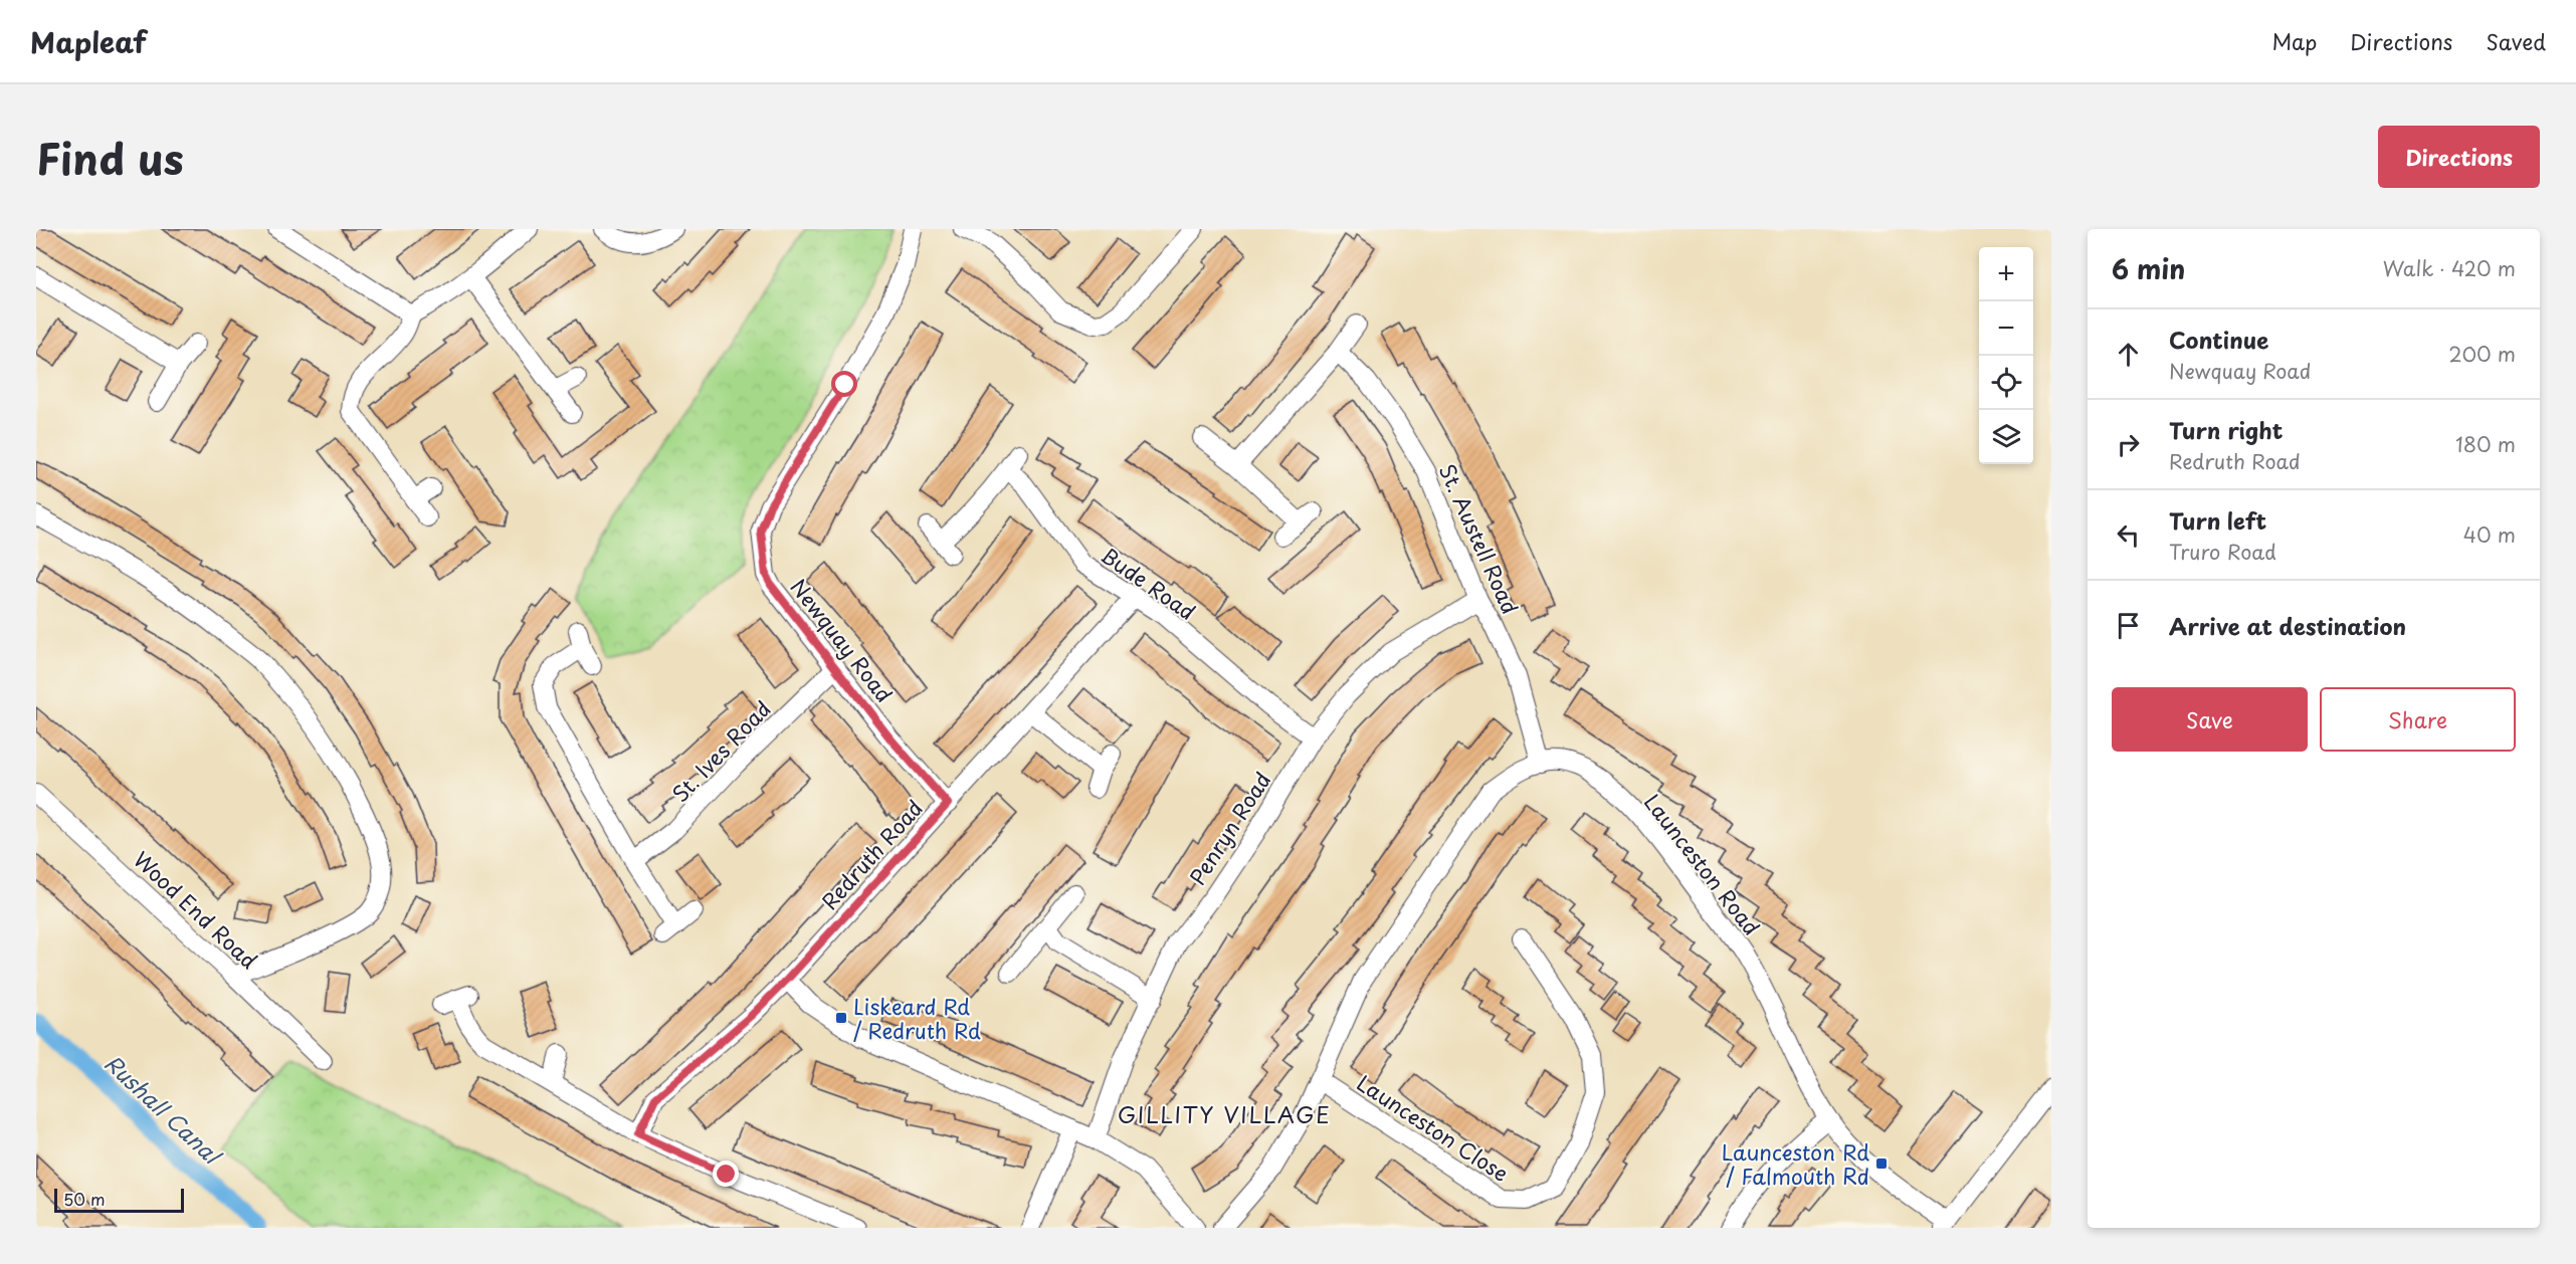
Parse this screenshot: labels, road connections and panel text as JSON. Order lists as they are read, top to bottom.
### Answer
{
  "streets": {
    "street": [
      "St. Austell Road",
      "Bude Road",
      "Newquay Road",
      "St. Ives Road",
      "Penryn Road",
      "Redruth Road",
      "Launceston Road",
      "Wood End Road",
      "Launceston Close"
    ]
  },
  "crossings": [
    ["St. Austell Road", "Penryn Road"],
    ["St. Austell Road", "Launceston Road"],
    ["Bude Road", "Penryn Road"],
    ["Bude Road", "Redruth Road"],
    ["Newquay Road", "St. Ives Road"],
    ["Newquay Road", "Redruth Road"],
    ["Launceston Road", "Launceston Close"]
  ],
  "districts": ["GILLITY VILLAGE"],
  "water": ["Rushall Canal"],
  "places": {
    "transit": ["Liskeard Rd / Redruth Rd", "Launceston Rd / Falmouth Rd"]
  },
  "scale_bar": "50 m",
  "page": {
    "header": "Mapleaf",
    "nav": ["Map", "Directions", "Saved"],
    "title": "Find us",
    "buttons": [
      "Directions",
      ["Save", "Share"]
    ],
    "heading": ["6 min", "Walk · 420 m"],
    "map_buttons": ["+", "−"],
    "list": [
      ["Continue", "Newquay Road", "200 m"],
      ["Turn right", "Redruth Road", "180 m"],
      ["Turn left", "Truro Road", "40 m"],
      "Arrive at destination"
    ],
    "scale": "50 m"
  }
}
